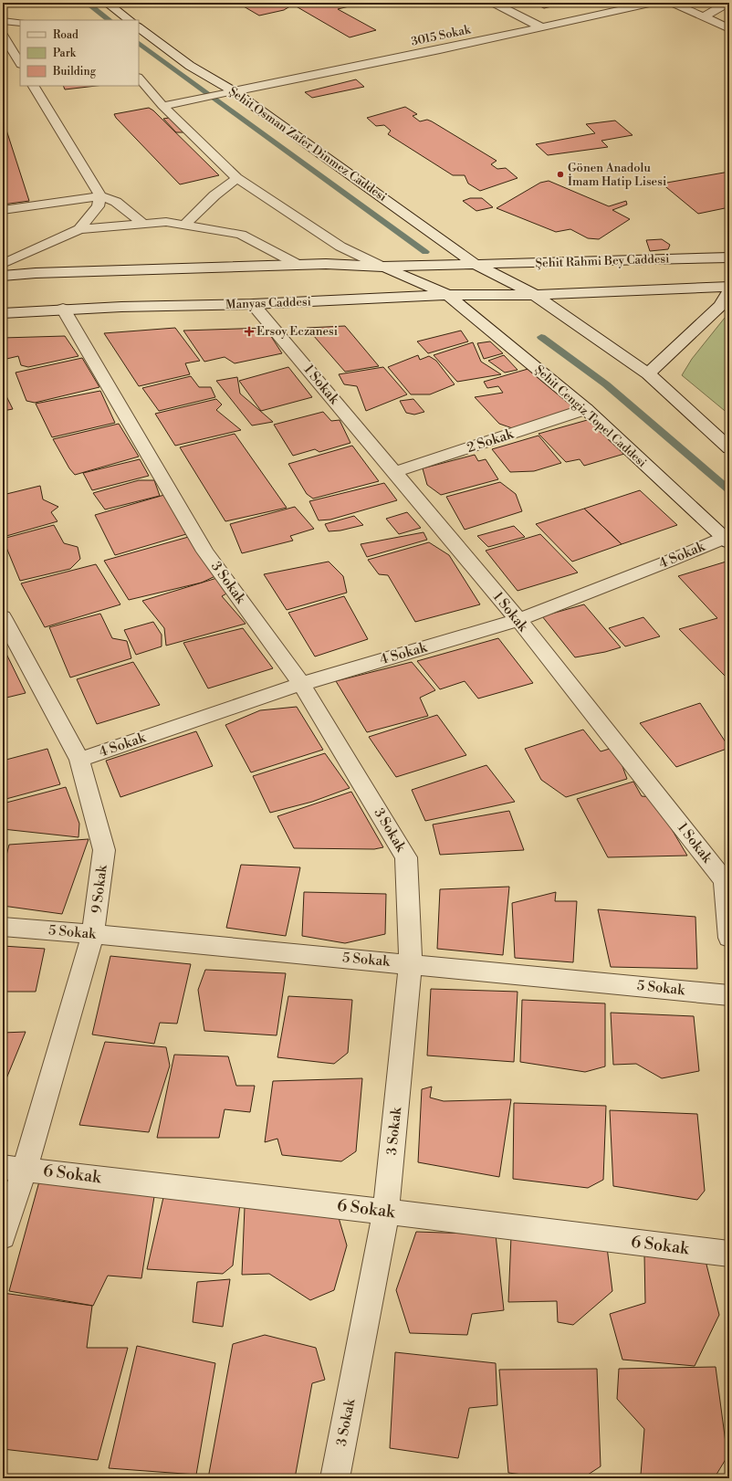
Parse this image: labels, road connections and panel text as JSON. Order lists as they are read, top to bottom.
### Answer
{
  "streets": {
    "street": [
      "3015 Sokak",
      "Şehit Osman Zafer Dinmez Caddesi",
      "Şehit Rahmi Bey Caddesi",
      "Manyas Caddesi",
      "1 Sokak",
      "Şehit Cengiz Topel Caddesi",
      "2 Sokak",
      "4 Sokak",
      "3 Sokak",
      "9 Sokak",
      "5 Sokak",
      "6 Sokak"
    ]
  },
  "crossings": [
    ["3015 Sokak", "Şehit Osman Zafer Dinmez Caddesi"],
    ["Şehit Osman Zafer Dinmez Caddesi", "Şehit Rahmi Bey Caddesi"],
    ["Şehit Osman Zafer Dinmez Caddesi", "Manyas Caddesi"],
    ["Manyas Caddesi", "1 Sokak"],
    ["Manyas Caddesi", "Şehit Cengiz Topel Caddesi"],
    ["Manyas Caddesi", "3 Sokak"],
    ["1 Sokak", "2 Sokak"],
    ["1 Sokak", "4 Sokak"],
    ["Şehit Cengiz Topel Caddesi", "2 Sokak"],
    ["Şehit Cengiz Topel Caddesi", "4 Sokak"],
    ["4 Sokak", "3 Sokak"],
    ["4 Sokak", "9 Sokak"],
    ["3 Sokak", "5 Sokak"],
    ["3 Sokak", "6 Sokak"],
    ["9 Sokak", "5 Sokak"],
    ["9 Sokak", "6 Sokak"]
  ],
  "places": {
    "other": ["Gönen Anadolu İmam Hatip Lisesi"],
    "health": ["Ersoy Eczanesi"]
  },
  "legend": ["Road", "Park", "Building"]
}
